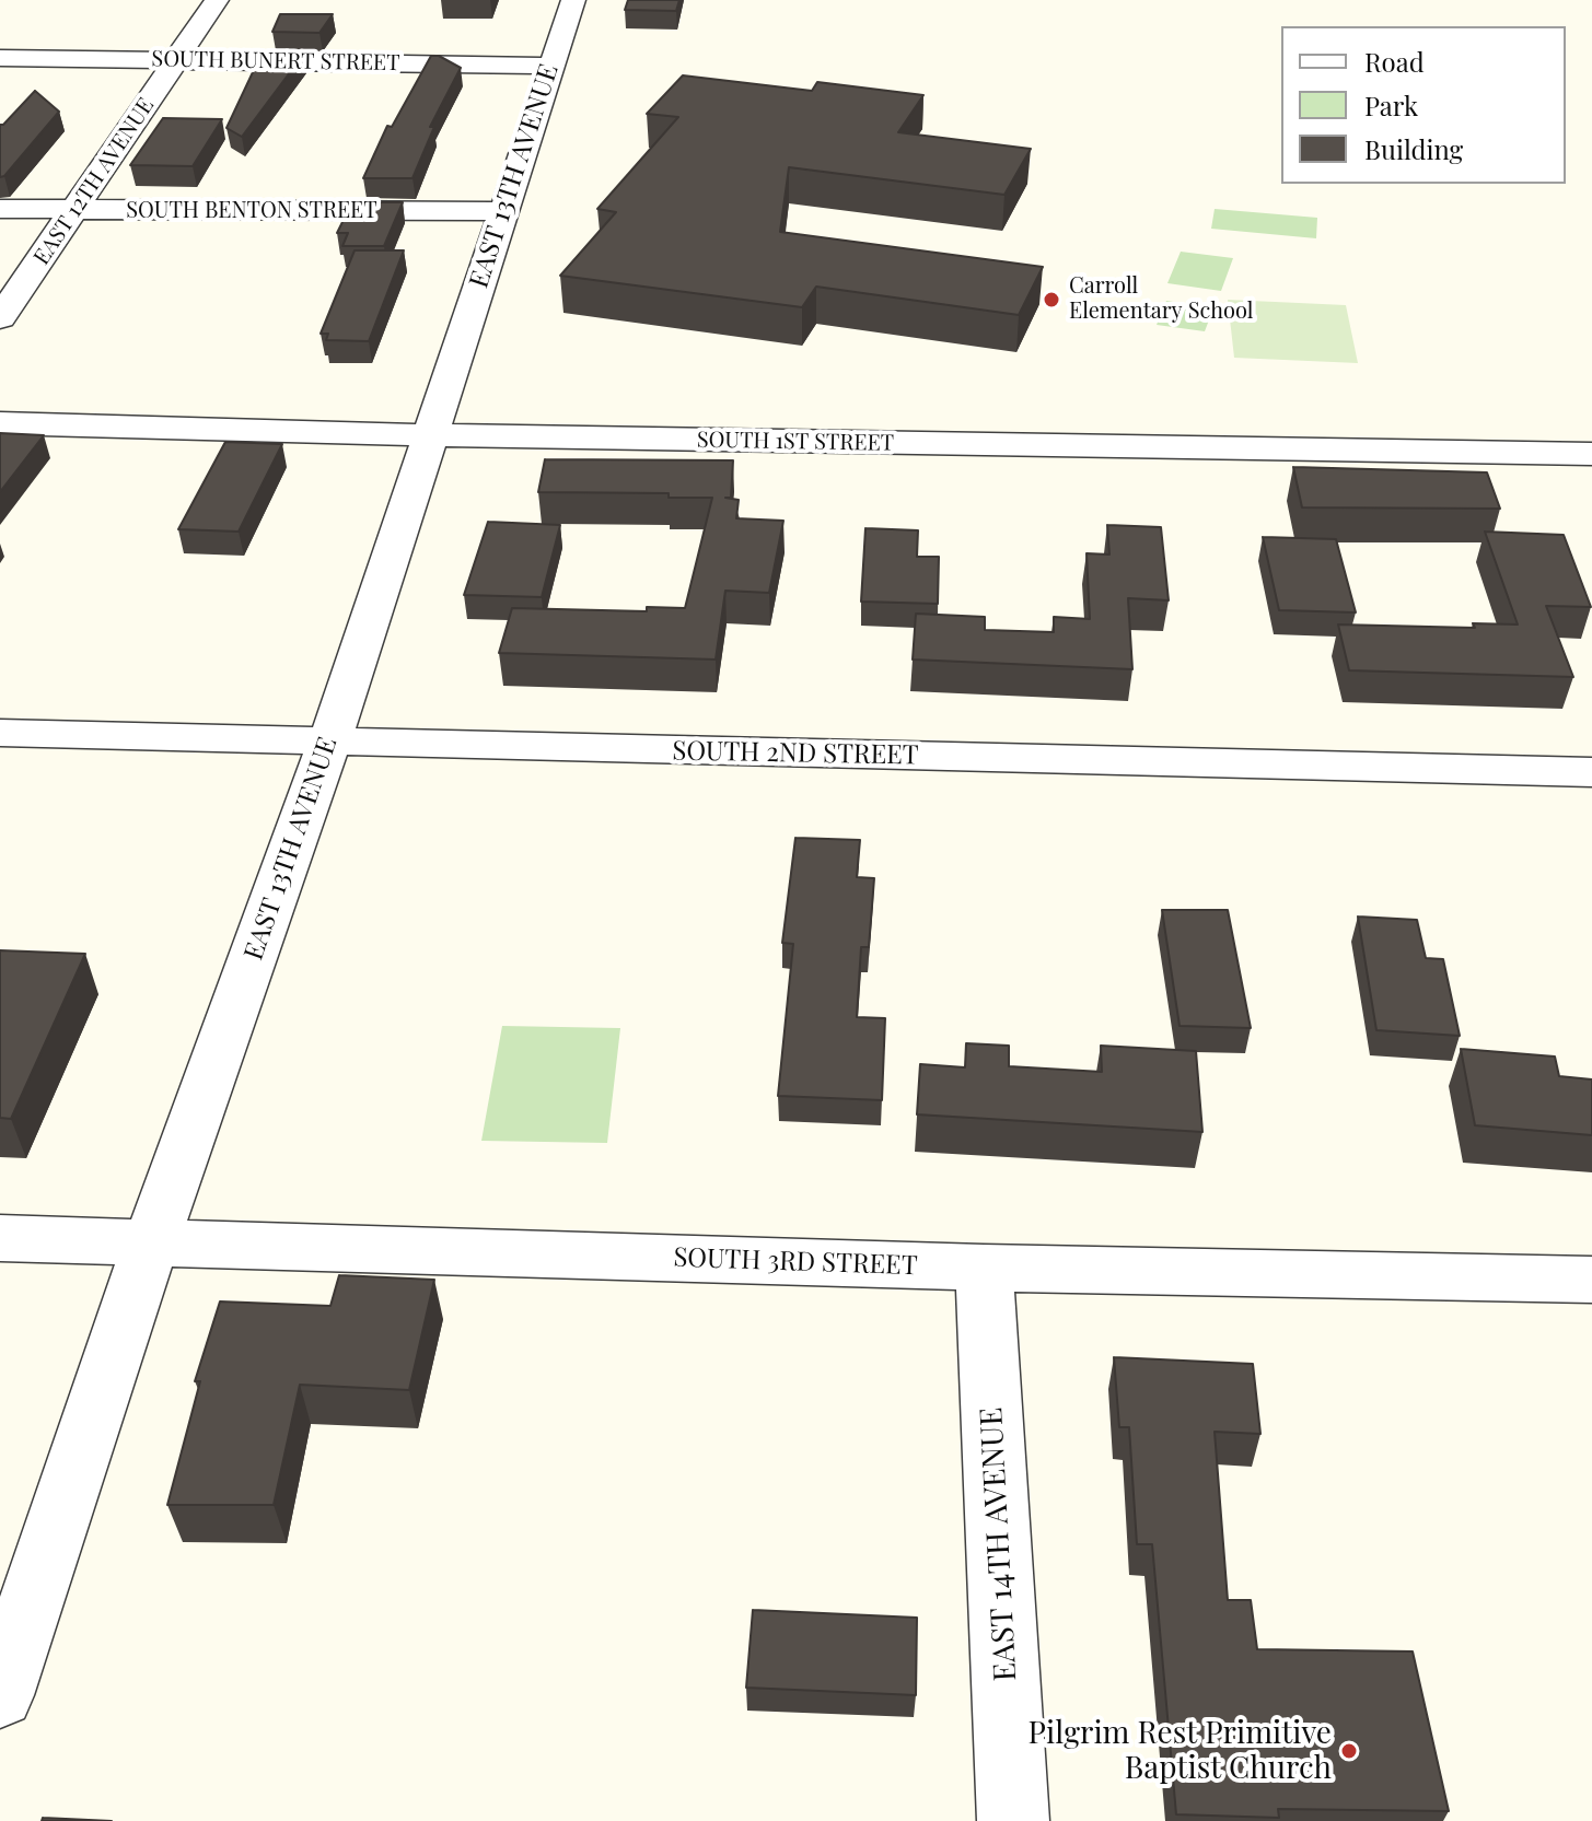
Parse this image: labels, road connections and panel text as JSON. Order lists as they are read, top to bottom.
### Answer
{
  "streets": {
    "street": [
      "SOUTH BUNERT STREET",
      "EAST 13TH AVENUE",
      "EAST 12TH AVENUE",
      "SOUTH BENTON STREET",
      "SOUTH 1ST STREET",
      "SOUTH 2ND STREET",
      "SOUTH 3RD STREET",
      "EAST 14TH AVENUE"
    ]
  },
  "crossings": [
    ["SOUTH BUNERT STREET", "EAST 13TH AVENUE"],
    ["SOUTH BUNERT STREET", "EAST 12TH AVENUE"],
    ["EAST 13TH AVENUE", "SOUTH BENTON STREET"],
    ["EAST 13TH AVENUE", "SOUTH 1ST STREET"],
    ["EAST 13TH AVENUE", "SOUTH 2ND STREET"],
    ["EAST 13TH AVENUE", "SOUTH 3RD STREET"],
    ["EAST 12TH AVENUE", "SOUTH BENTON STREET"],
    ["SOUTH 3RD STREET", "EAST 14TH AVENUE"]
  ],
  "places": ["Carroll Elementary School", "Pilgrim Rest Primitive Baptist Church"],
  "legend": ["Road", "Park", "Building"]
}
